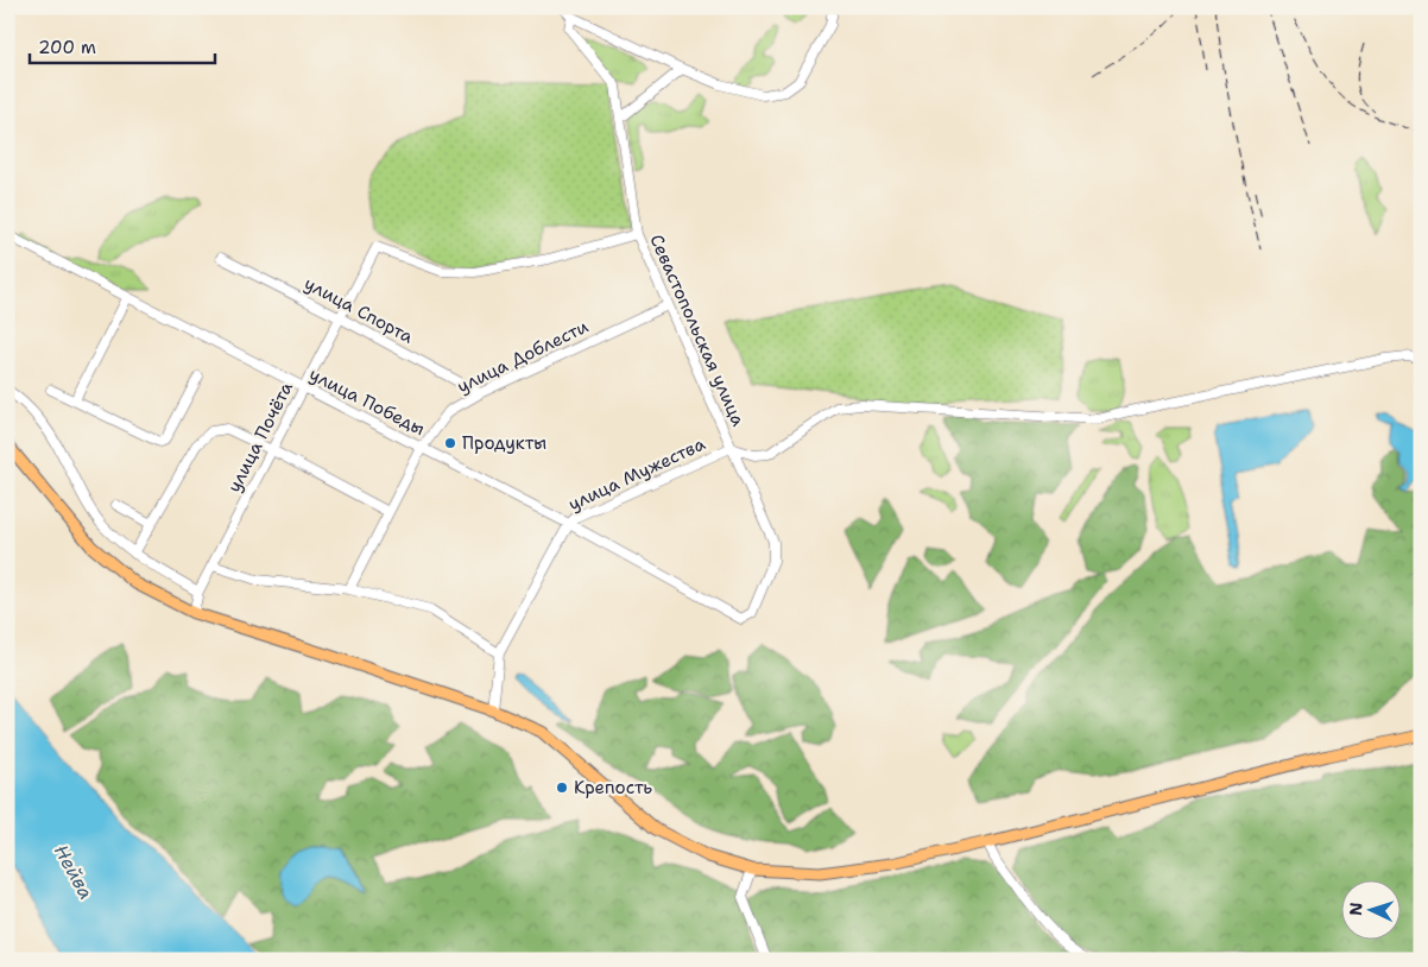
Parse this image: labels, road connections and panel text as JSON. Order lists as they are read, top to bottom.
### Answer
{
  "streets": {
    "street": [
      "улица Спорта",
      "Севастопольская улица",
      "улица Доблести",
      "улица Победы",
      "улица Почёта",
      "улица Мужества"
    ]
  },
  "crossings": [
    ["улица Спорта", "улица Доблести"],
    ["улица Спорта", "улица Почёта"],
    ["Севастопольская улица", "улица Доблести"],
    ["Севастопольская улица", "улица Победы"],
    ["Севастопольская улица", "улица Почёта"],
    ["Севастопольская улица", "улица Мужества"],
    ["улица Доблести", "улица Победы"],
    ["улица Победы", "улица Почёта"],
    ["улица Победы", "улица Мужества"]
  ],
  "water": ["Нейва"],
  "places": ["Продукты", "Крепость"],
  "scale_bar": "200 m",
  "north": "left"
}
